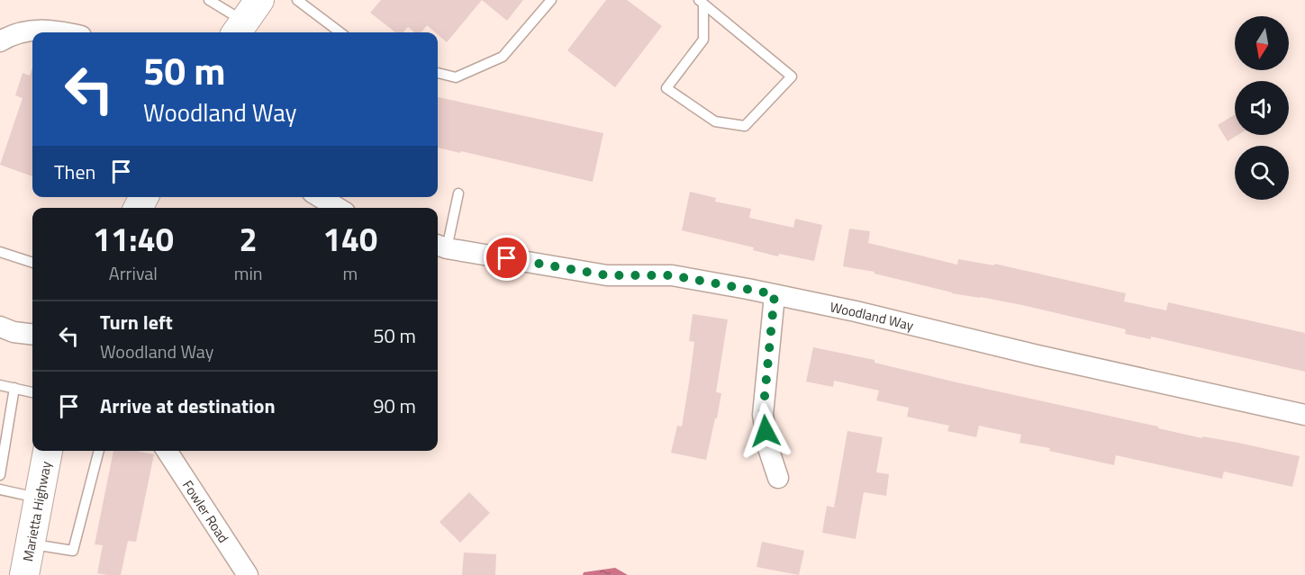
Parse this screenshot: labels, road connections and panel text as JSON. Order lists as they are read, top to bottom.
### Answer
{
  "streets": {
    "main road": ["Marietta Highway"],
    "street": ["Woodland Way", "Fowler Road"]
  },
  "north": "bottom",
  "page": {
    "turn": ["50 m", "Woodland Way"],
    "then": "Then",
    "eta": [
      "11:40",
      "Arrival",
      "2",
      "min",
      "140",
      "m"
    ],
    "list": [
      {
        "name": "Turn left",
        "note": "Woodland Way",
        "value": "50 m"
      },
      {
        "name": "Arrive at destination",
        "value": "90 m"
      }
    ]
  }
}
